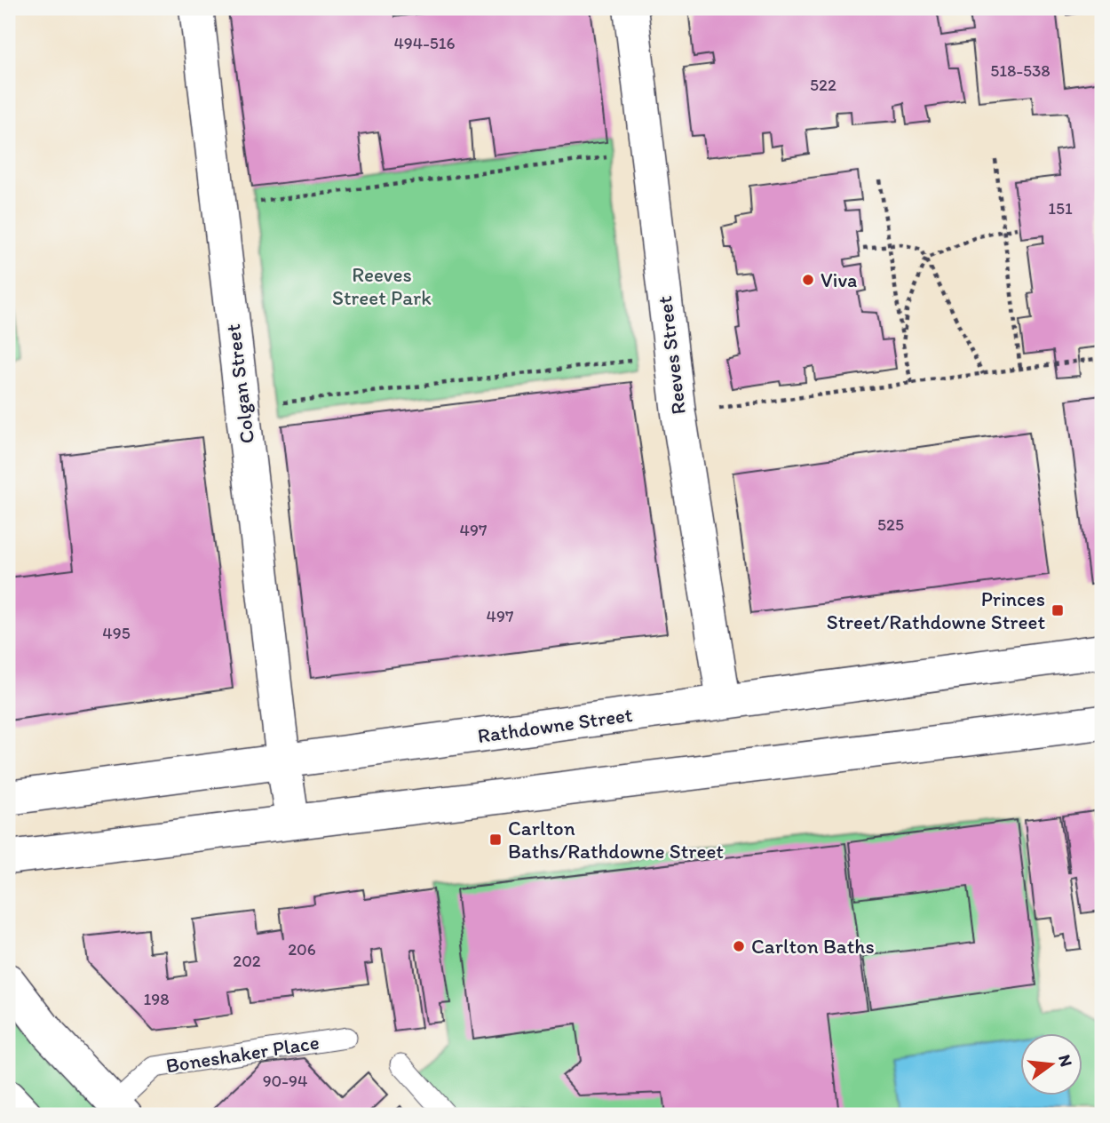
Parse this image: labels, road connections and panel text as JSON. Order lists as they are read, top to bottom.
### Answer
{
  "streets": {
    "main road": ["Reeves Street", "Colgan Street", "Rathdowne Street"],
    "lane": ["Boneshaker Place"]
  },
  "crossings": [
    ["Reeves Street", "Rathdowne Street"],
    ["Colgan Street", "Rathdowne Street"]
  ],
  "parks": ["Reeves Street Park"],
  "places": {
    "other": ["Viva", "Carlton Baths"],
    "transit": ["Princes Street/Rathdowne Street", "Carlton Baths/Rathdowne Street"]
  },
  "house_numbers": [
    "494-516",
    "518-538",
    "522",
    "151",
    "525",
    "497",
    "497",
    "495",
    "206",
    "202",
    "198",
    "90-94"
  ],
  "north": "right"
}
